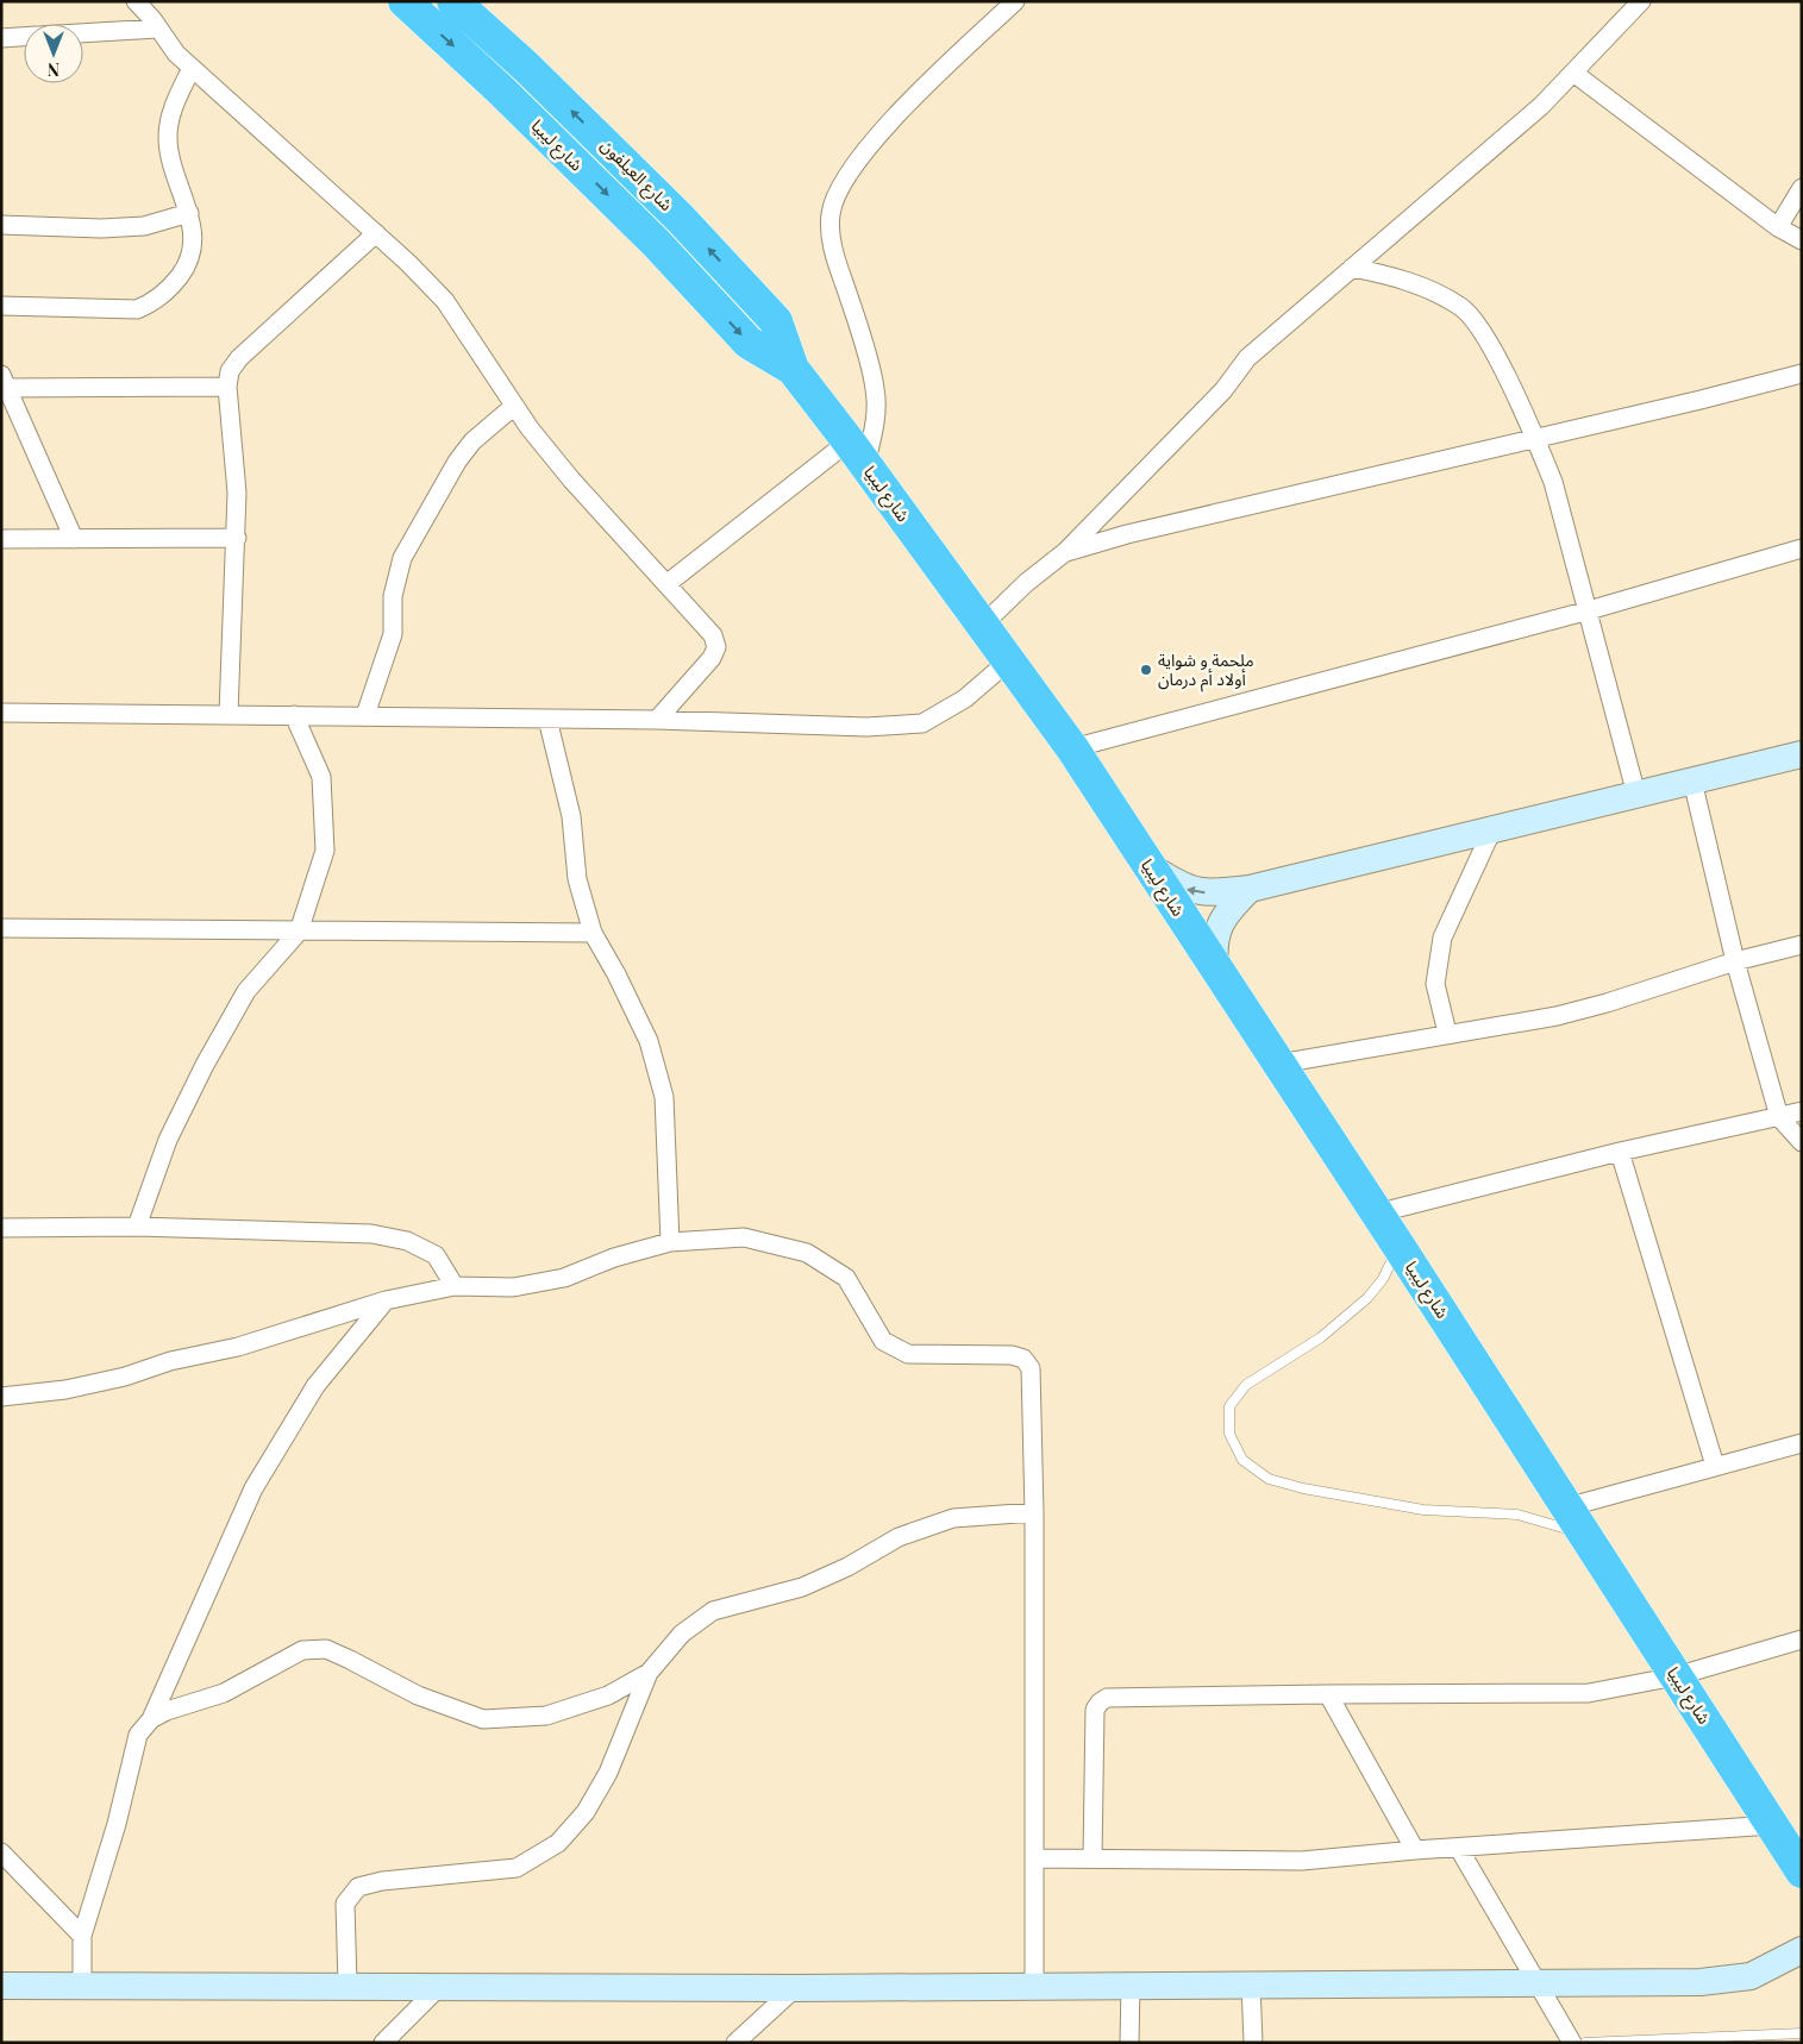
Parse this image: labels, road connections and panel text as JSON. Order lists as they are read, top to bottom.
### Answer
{
  "streets": {
    "highway": ["شارع ليبيا", "شارع العيلفون"]
  },
  "crossings": [
    ["شارع ليبيا", "شارع العيلفون"]
  ],
  "one_way": ["شارع العيلفون"],
  "places": ["ملحمة و شواية أولاد أم درمان"],
  "north": "bottom"
}
